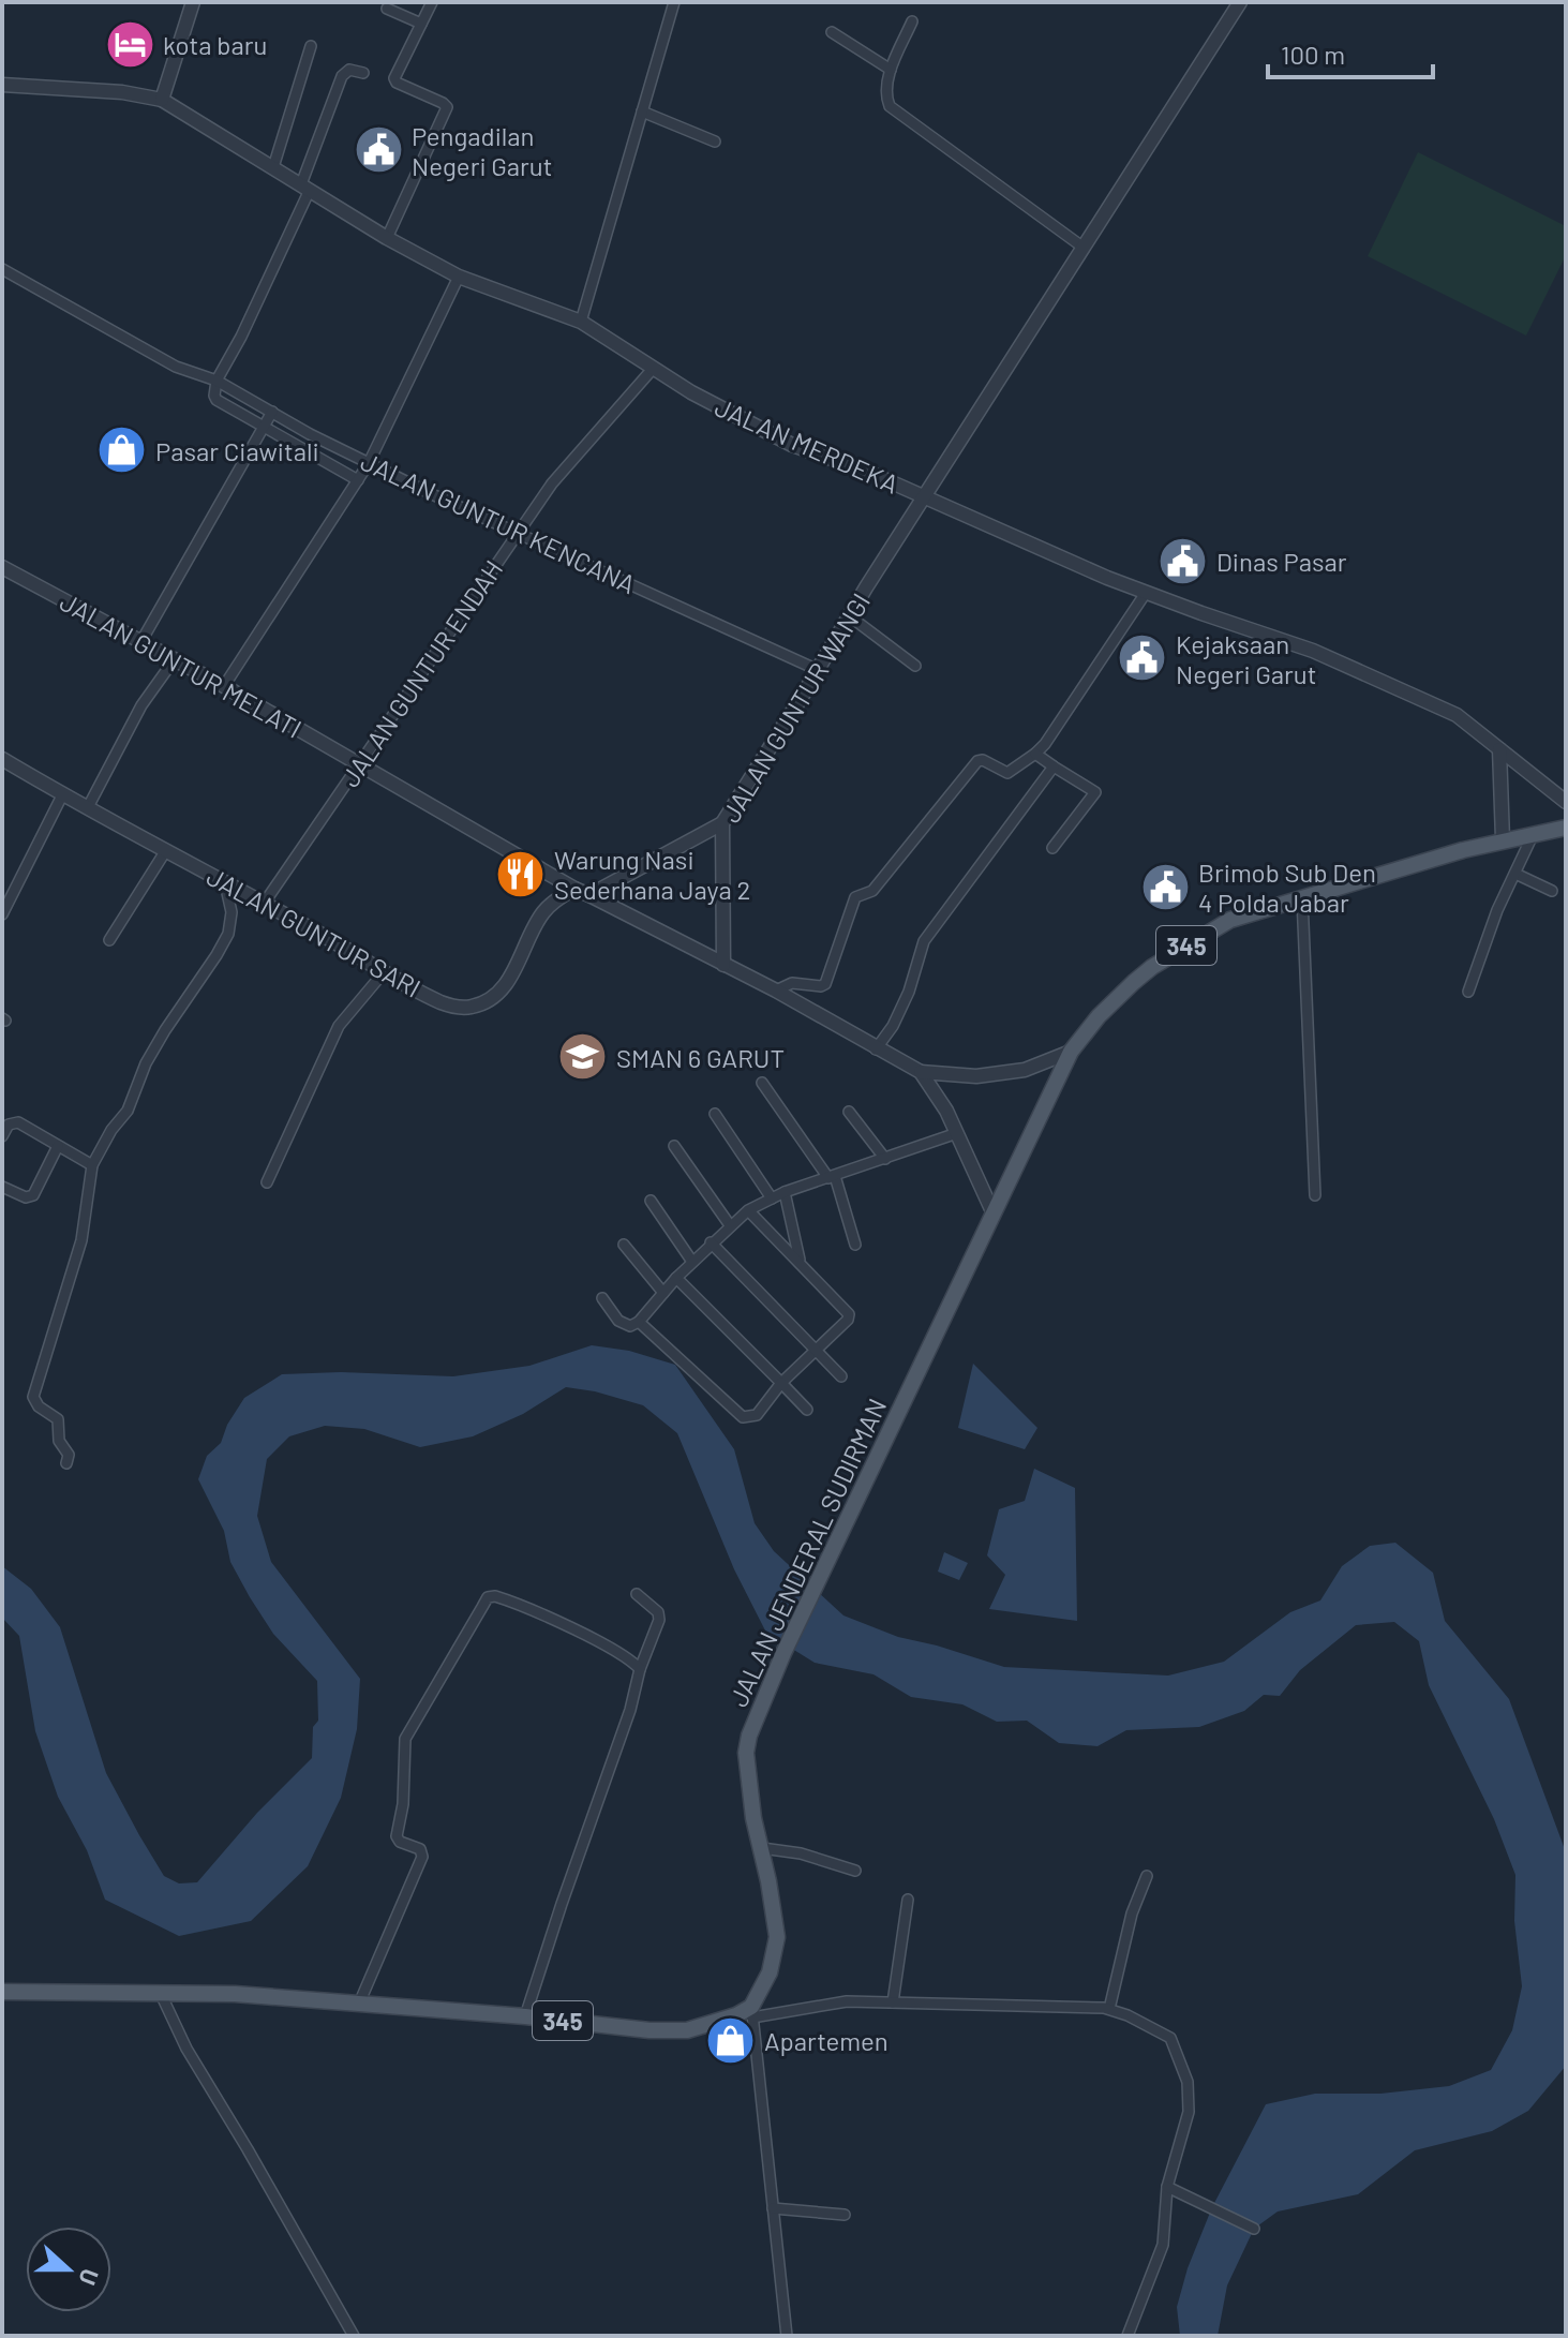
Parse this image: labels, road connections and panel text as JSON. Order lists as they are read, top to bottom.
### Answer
{
  "streets": {
    "main road": ["345", "JALAN JENDERAL SUDIRMAN"],
    "street": [
      "JALAN MERDEKA",
      "JALAN GUNTUR KENCANA",
      "JALAN GUNTUR MELATI",
      "JALAN GUNTUR ENDAH",
      "JALAN GUNTUR WANGI",
      "JALAN GUNTUR SARI"
    ]
  },
  "crossings": [
    ["JALAN MERDEKA", "JALAN GUNTUR ENDAH"],
    ["JALAN MERDEKA", "JALAN GUNTUR WANGI"],
    ["JALAN GUNTUR KENCANA", "JALAN GUNTUR ENDAH"],
    ["JALAN GUNTUR KENCANA", "JALAN GUNTUR WANGI"],
    ["JALAN GUNTUR MELATI", "JALAN GUNTUR ENDAH"],
    ["JALAN GUNTUR MELATI", "JALAN GUNTUR SARI"],
    ["JALAN GUNTUR ENDAH", "JALAN GUNTUR SARI"],
    ["345", "JALAN JENDERAL SUDIRMAN"]
  ],
  "places": {
    "hotel": ["kota baru"],
    "public building": [
      "Pengadilan Negeri Garut",
      "Dinas Pasar",
      "Kejaksaan Negeri Garut",
      "Brimob Sub Den 4 Polda Jabar"
    ],
    "shop": ["Pasar Ciawitali", "Apartemen"],
    "restaurant": ["Warung Nasi Sederhana Jaya 2"],
    "school or university": ["SMAN 6 GARUT"]
  },
  "scale_bar": "100 m",
  "north": "right"
}
